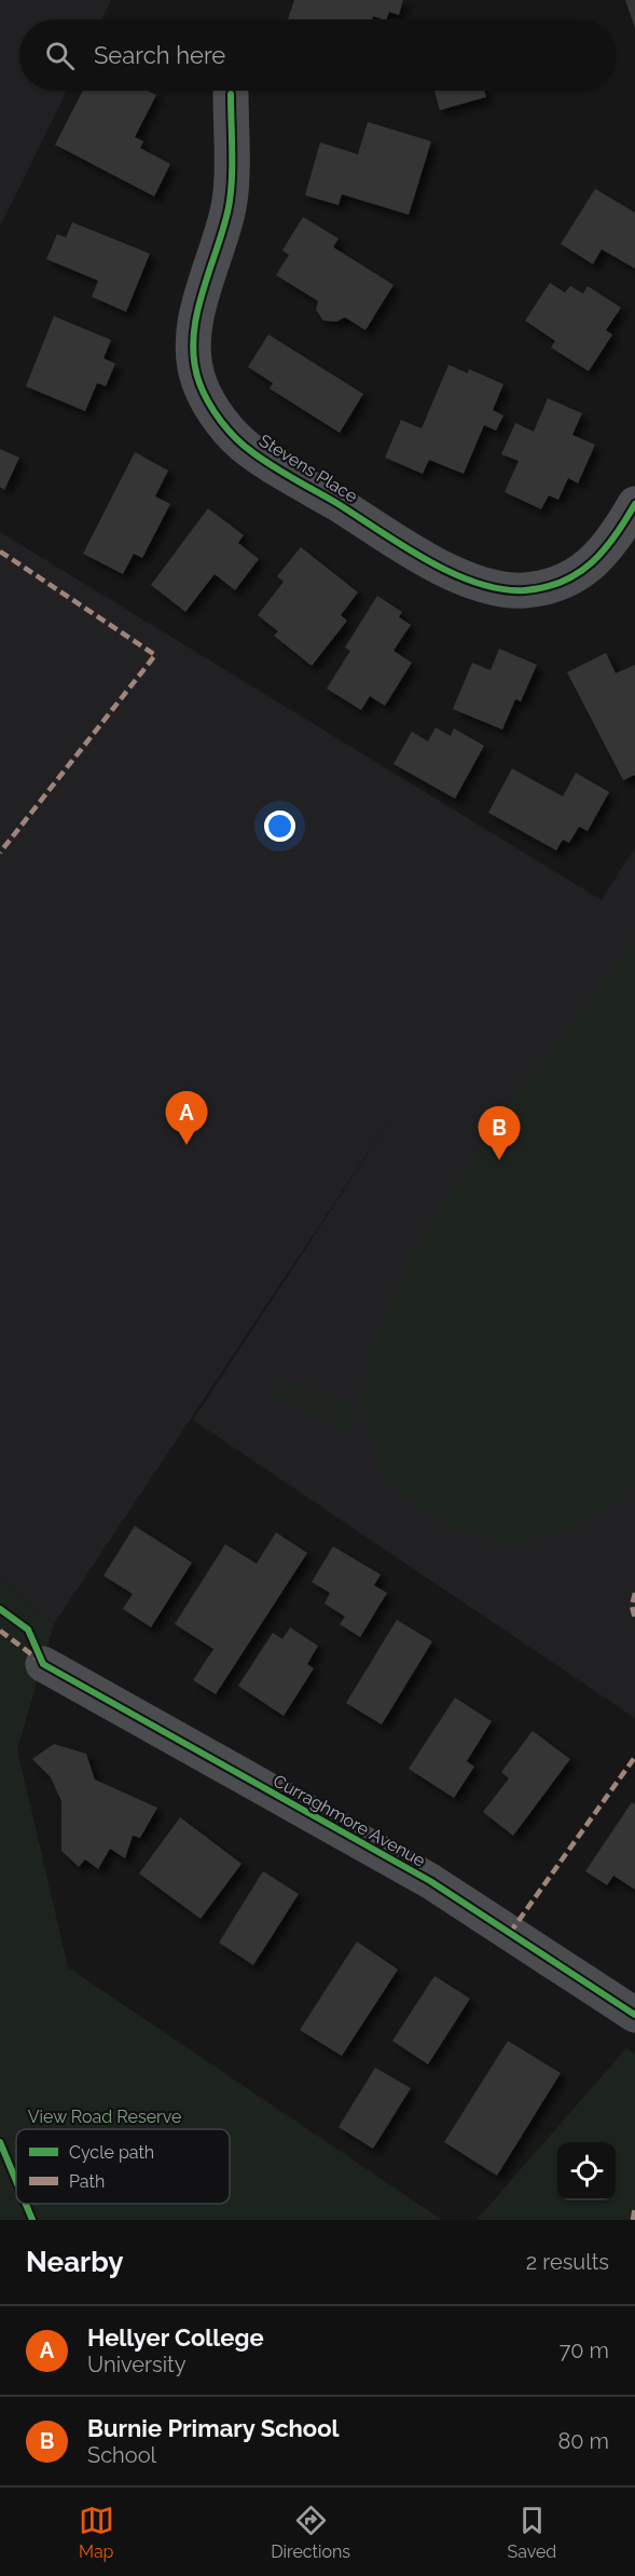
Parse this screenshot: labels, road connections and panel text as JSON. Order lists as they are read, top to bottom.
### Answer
{
  "streets": {
    "street": ["Stevens Place", "Curraghmore Avenue"]
  },
  "parks": ["View Road Reserve"],
  "legend": ["Cycle path", "Path"],
  "page": {
    "search": "Search here",
    "pins": ["A", "B"],
    "heading": ["Nearby", "2 results"],
    "list": [
      {
        "mark": "A",
        "name": "Hellyer College",
        "note": "University",
        "value": "70 m"
      },
      {
        "mark": "B",
        "name": "Burnie Primary School",
        "note": "School",
        "value": "80 m"
      }
    ],
    "nav": ["Map", "Directions", "Saved"]
  }
}
